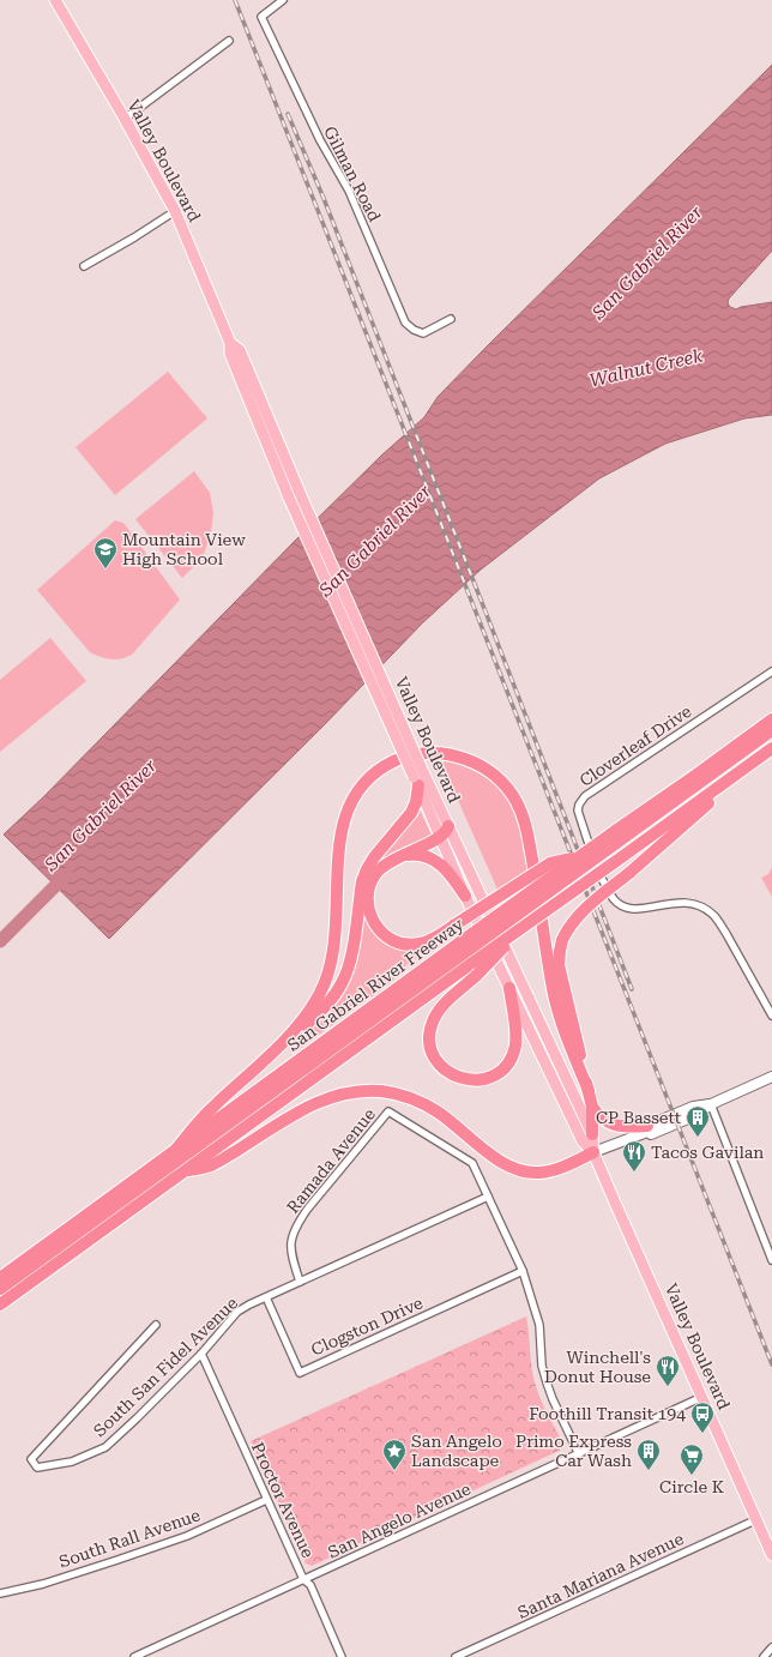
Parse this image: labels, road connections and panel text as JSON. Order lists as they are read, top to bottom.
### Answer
{
  "streets": {
    "highway": ["San Gabriel River Freeway"],
    "main road": ["Valley Boulevard"],
    "street": [
      "Gilman Road",
      "Cloverleaf Drive",
      "Ramada Avenue",
      "Clogston Drive",
      "South San Fidel Avenue",
      "Proctor Avenue",
      "San Angelo Avenue",
      "South Rall Avenue",
      "Santa Mariana Avenue"
    ]
  },
  "crossings": [
    ["Valley Boulevard", "San Angelo Avenue"],
    ["Valley Boulevard", "Santa Mariana Avenue"],
    ["Ramada Avenue", "South San Fidel Avenue"],
    ["Clogston Drive", "South San Fidel Avenue"],
    ["South San Fidel Avenue", "Proctor Avenue"],
    ["Proctor Avenue", "San Angelo Avenue"],
    ["Proctor Avenue", "South Rall Avenue"]
  ],
  "water": ["San Gabriel River", "Walnut Creek"],
  "places": {
    "school or university": ["Mountain View High School"],
    "building": ["CP Bassett", "Primo Express Car Wash"],
    "restaurant": ["Tacos Gavilan", "Winchell's Donut House"],
    "bus stop": ["Foothill Transit 194"],
    "place": ["San Angelo Landscape"],
    "supermarket": ["Circle K"]
  }
}
